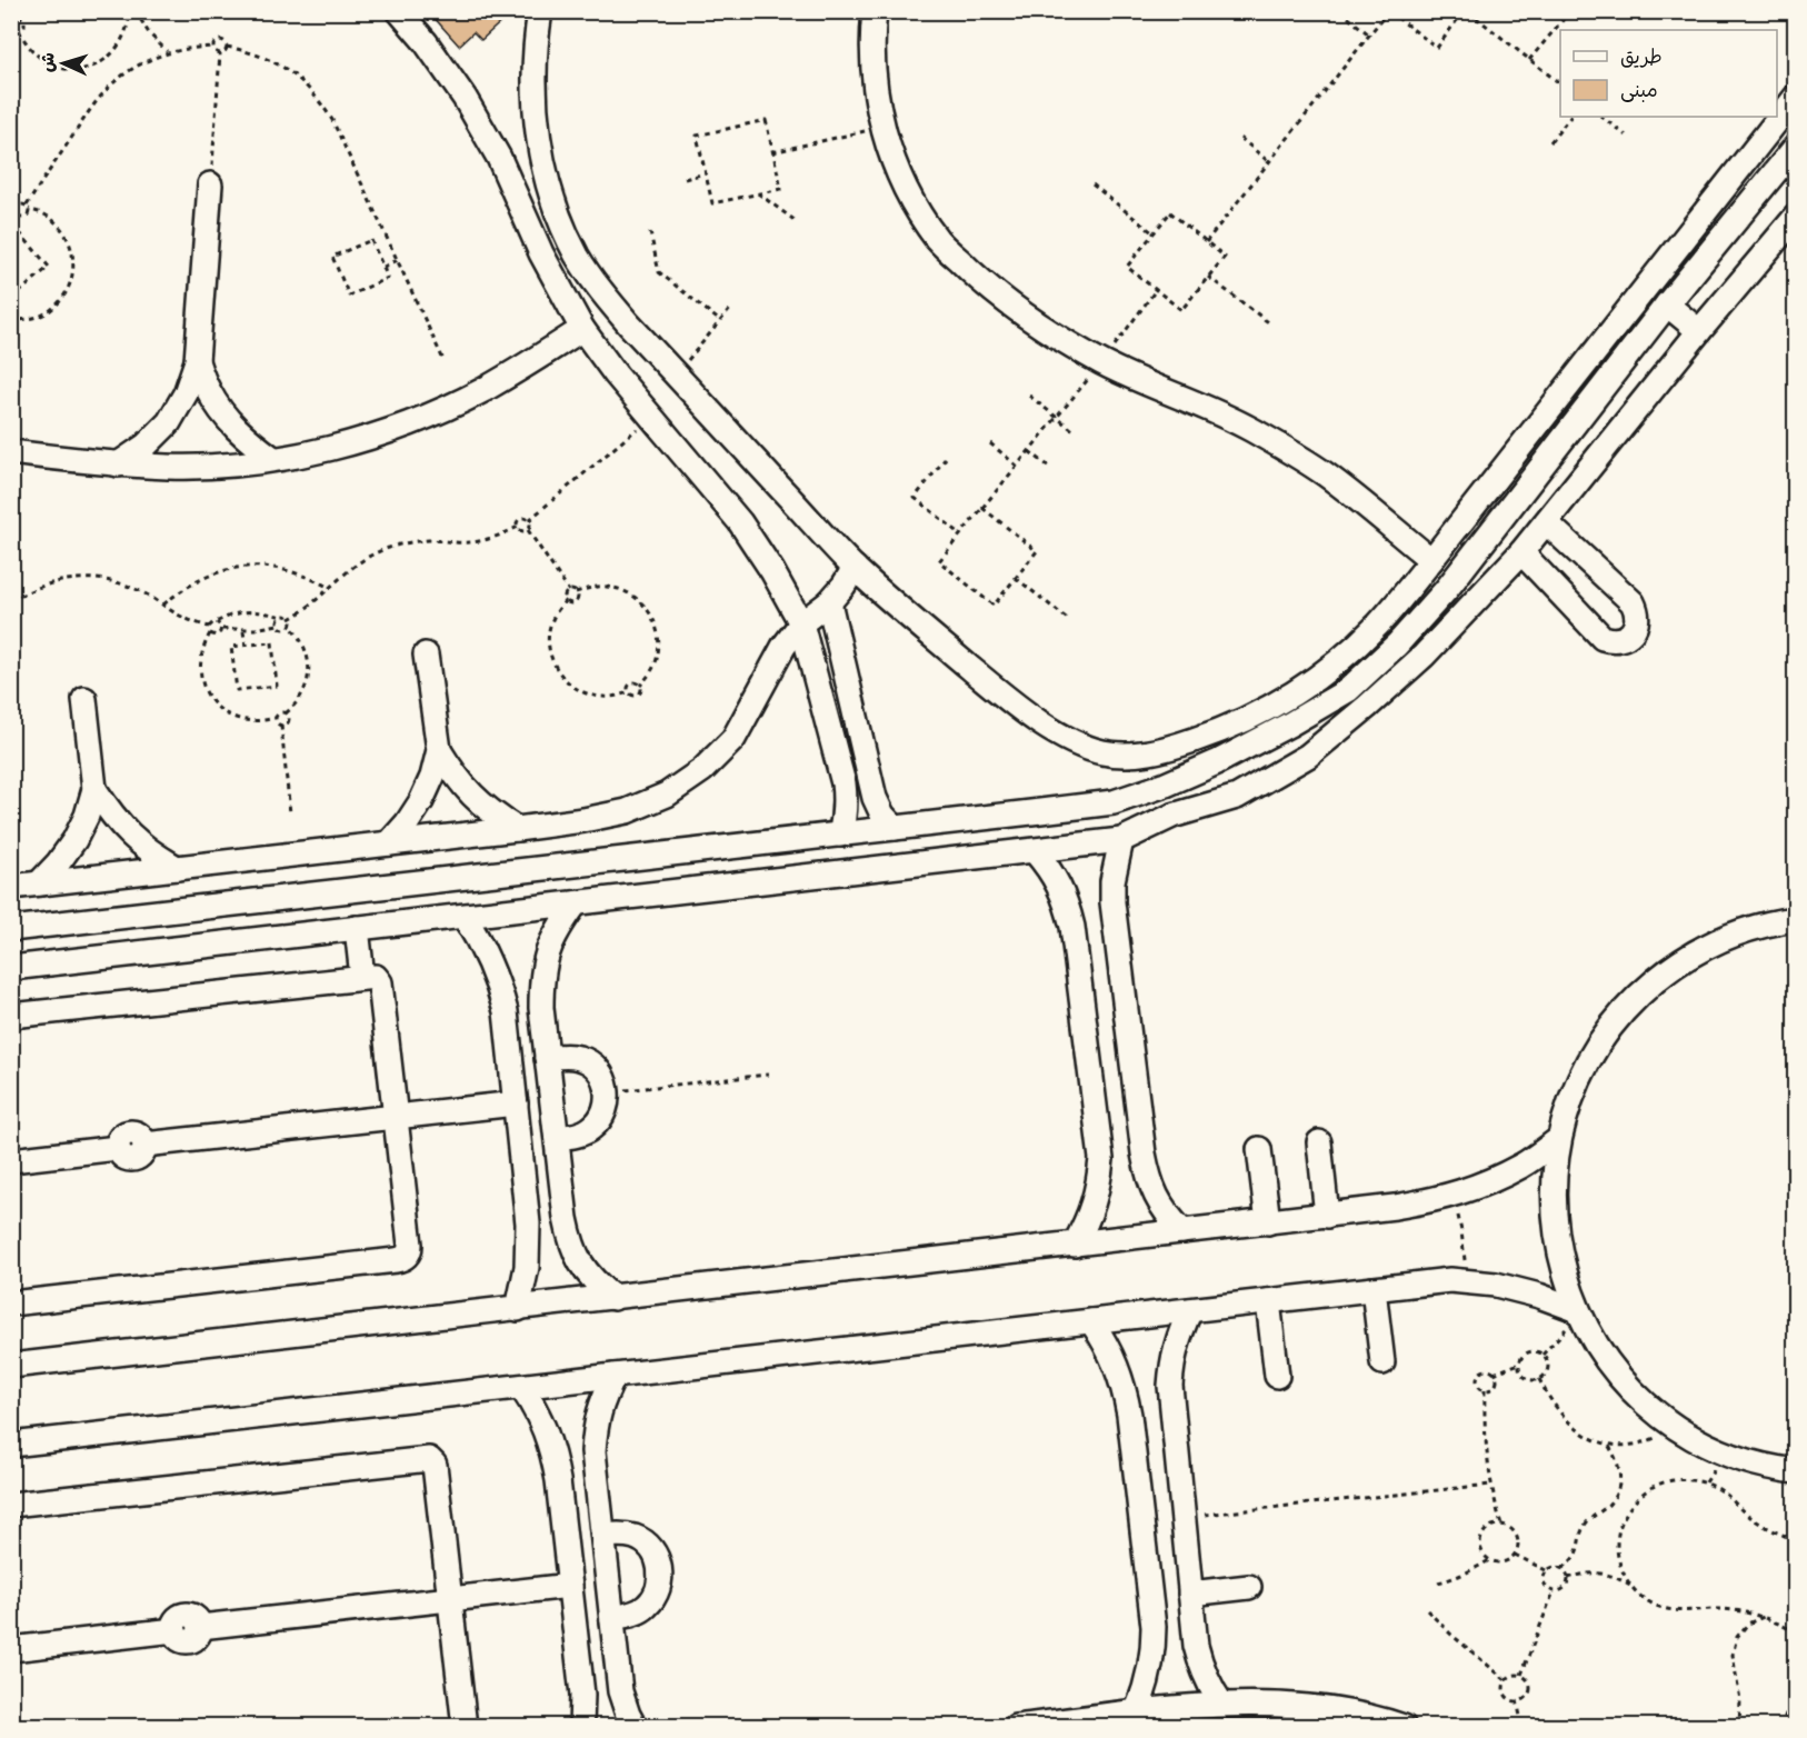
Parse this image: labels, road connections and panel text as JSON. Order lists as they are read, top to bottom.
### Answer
{
  "legend": ["طريق", "مبنى"],
  "north": "left"
}
